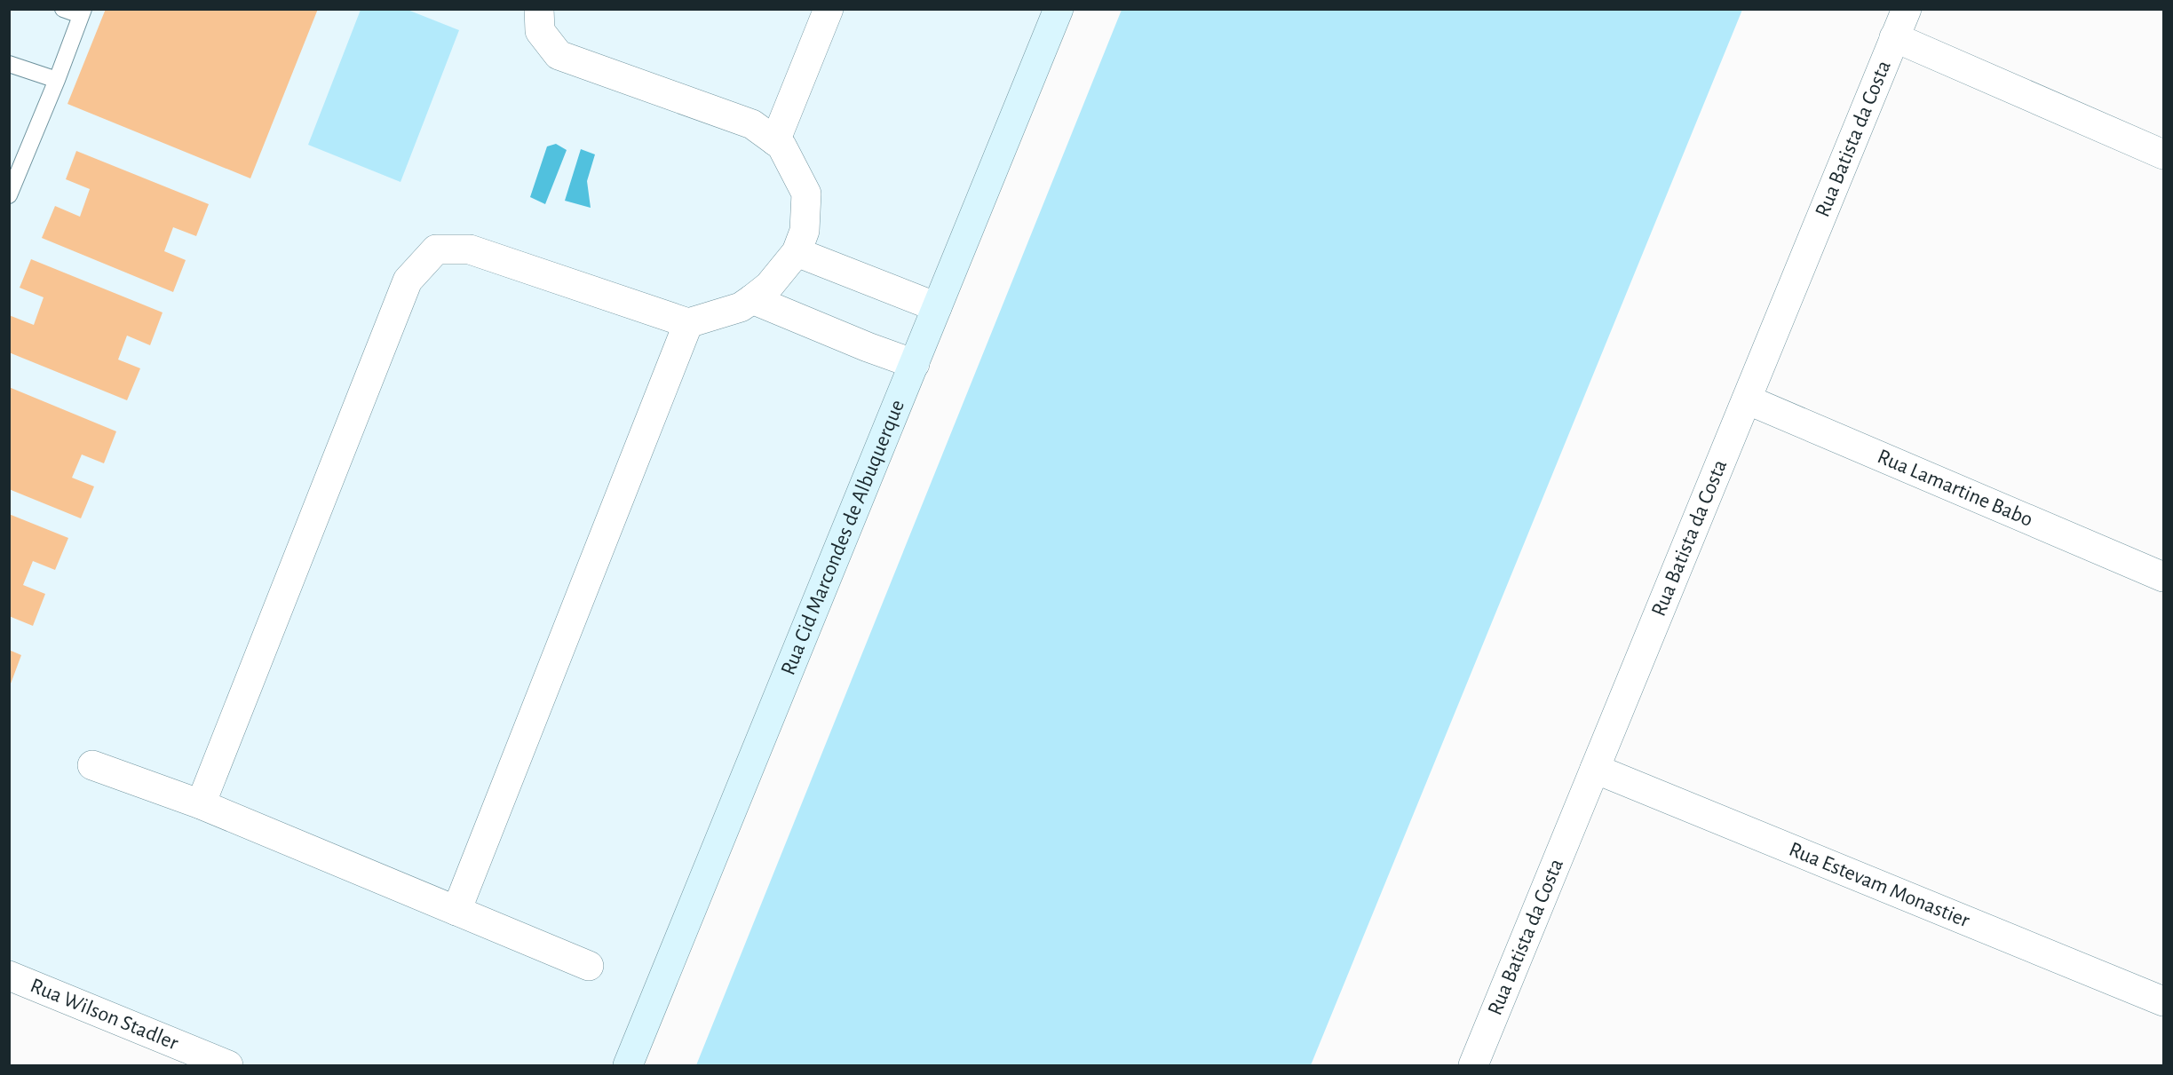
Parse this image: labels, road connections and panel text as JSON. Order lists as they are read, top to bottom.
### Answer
{
  "streets": {
    "street": [
      "Rua Batista da Costa",
      "Rua Lamartine Babo",
      "Rua Cid Marcondes de Albuquerque",
      "Rua Estevam Monastier",
      "Rua Wilson Stadler"
    ]
  },
  "crossings": [
    ["Rua Batista da Costa", "Rua Lamartine Babo"],
    ["Rua Batista da Costa", "Rua Estevam Monastier"]
  ]
}
